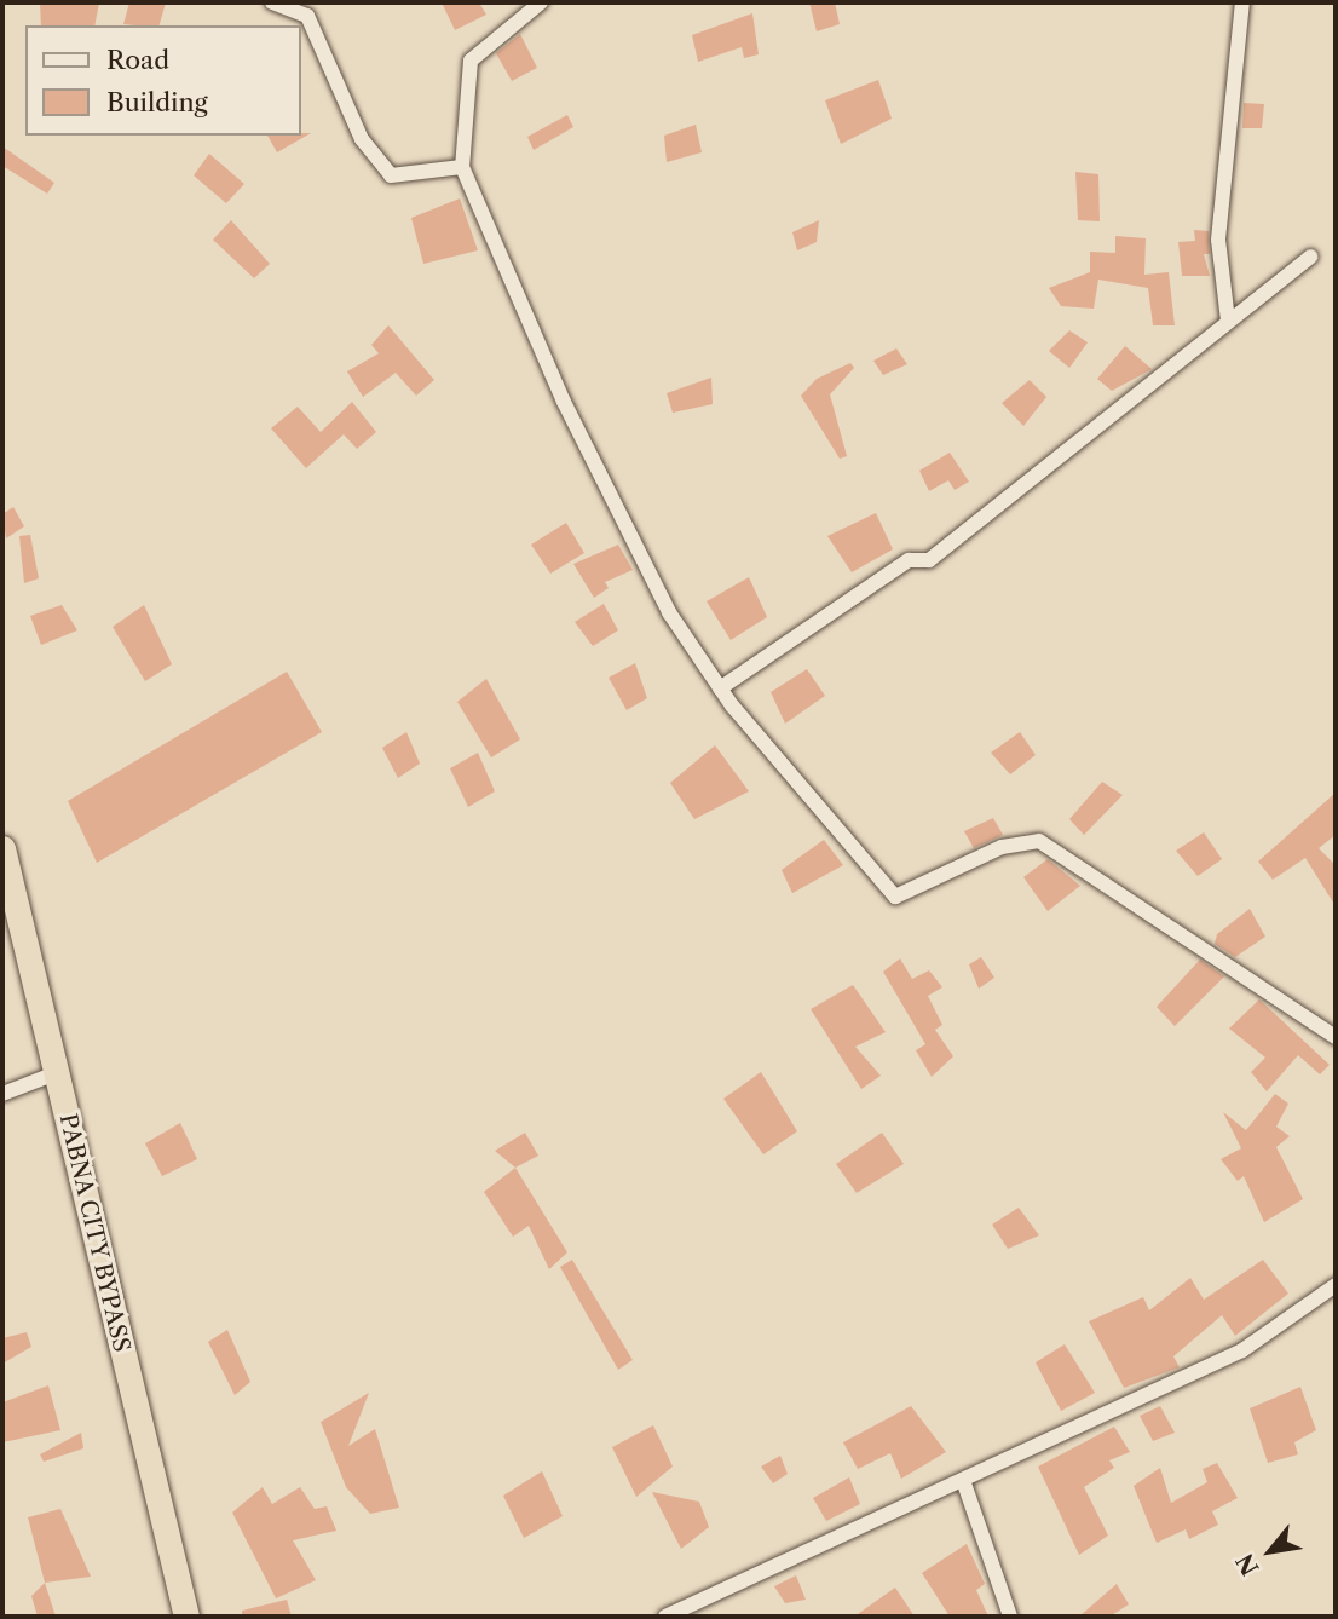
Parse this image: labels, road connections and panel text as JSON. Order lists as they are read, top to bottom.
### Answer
{
  "streets": {
    "highway": ["PABNA CITY BYPASS"]
  },
  "legend": ["Road", "Building"],
  "north": "bottom left"
}
